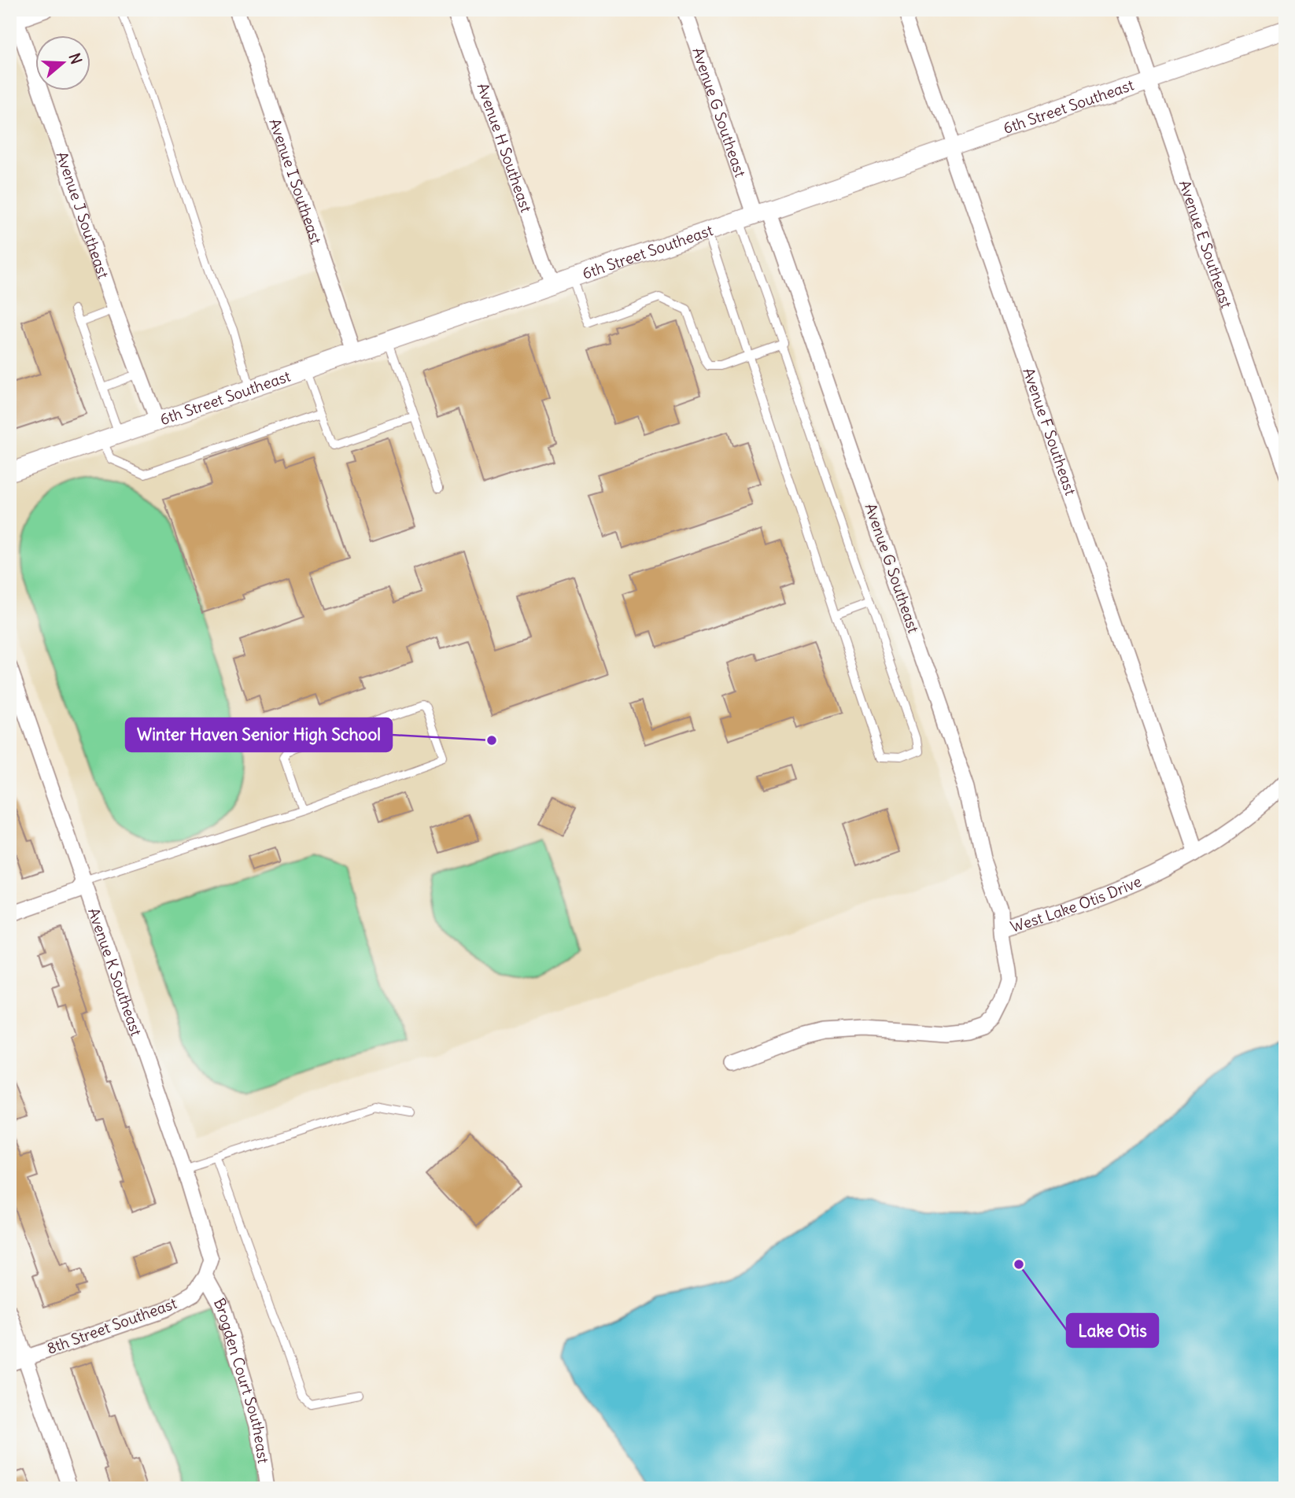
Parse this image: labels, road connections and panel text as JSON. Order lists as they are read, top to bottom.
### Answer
{
  "streets": {
    "street": [
      "6th Street Southeast",
      "Avenue G Southeast",
      "Avenue H Southeast",
      "Avenue I Southeast",
      "Avenue J Southeast",
      "Avenue E Southeast",
      "Avenue F Southeast",
      "West Lake Otis Drive",
      "Avenue K Southeast",
      "8th Street Southeast",
      "Brogden Court Southeast"
    ]
  },
  "crossings": [
    ["6th Street Southeast", "Avenue G Southeast"],
    ["6th Street Southeast", "Avenue H Southeast"],
    ["6th Street Southeast", "Avenue I Southeast"],
    ["6th Street Southeast", "Avenue J Southeast"],
    ["6th Street Southeast", "Avenue E Southeast"],
    ["6th Street Southeast", "Avenue F Southeast"],
    ["Avenue G Southeast", "West Lake Otis Drive"],
    ["Avenue F Southeast", "West Lake Otis Drive"],
    ["Avenue K Southeast", "8th Street Southeast"],
    ["Avenue K Southeast", "Brogden Court Southeast"],
    ["8th Street Southeast", "Brogden Court Southeast"]
  ],
  "places": ["Winter Haven Senior High School", "Lake Otis"],
  "north": "right"
}
